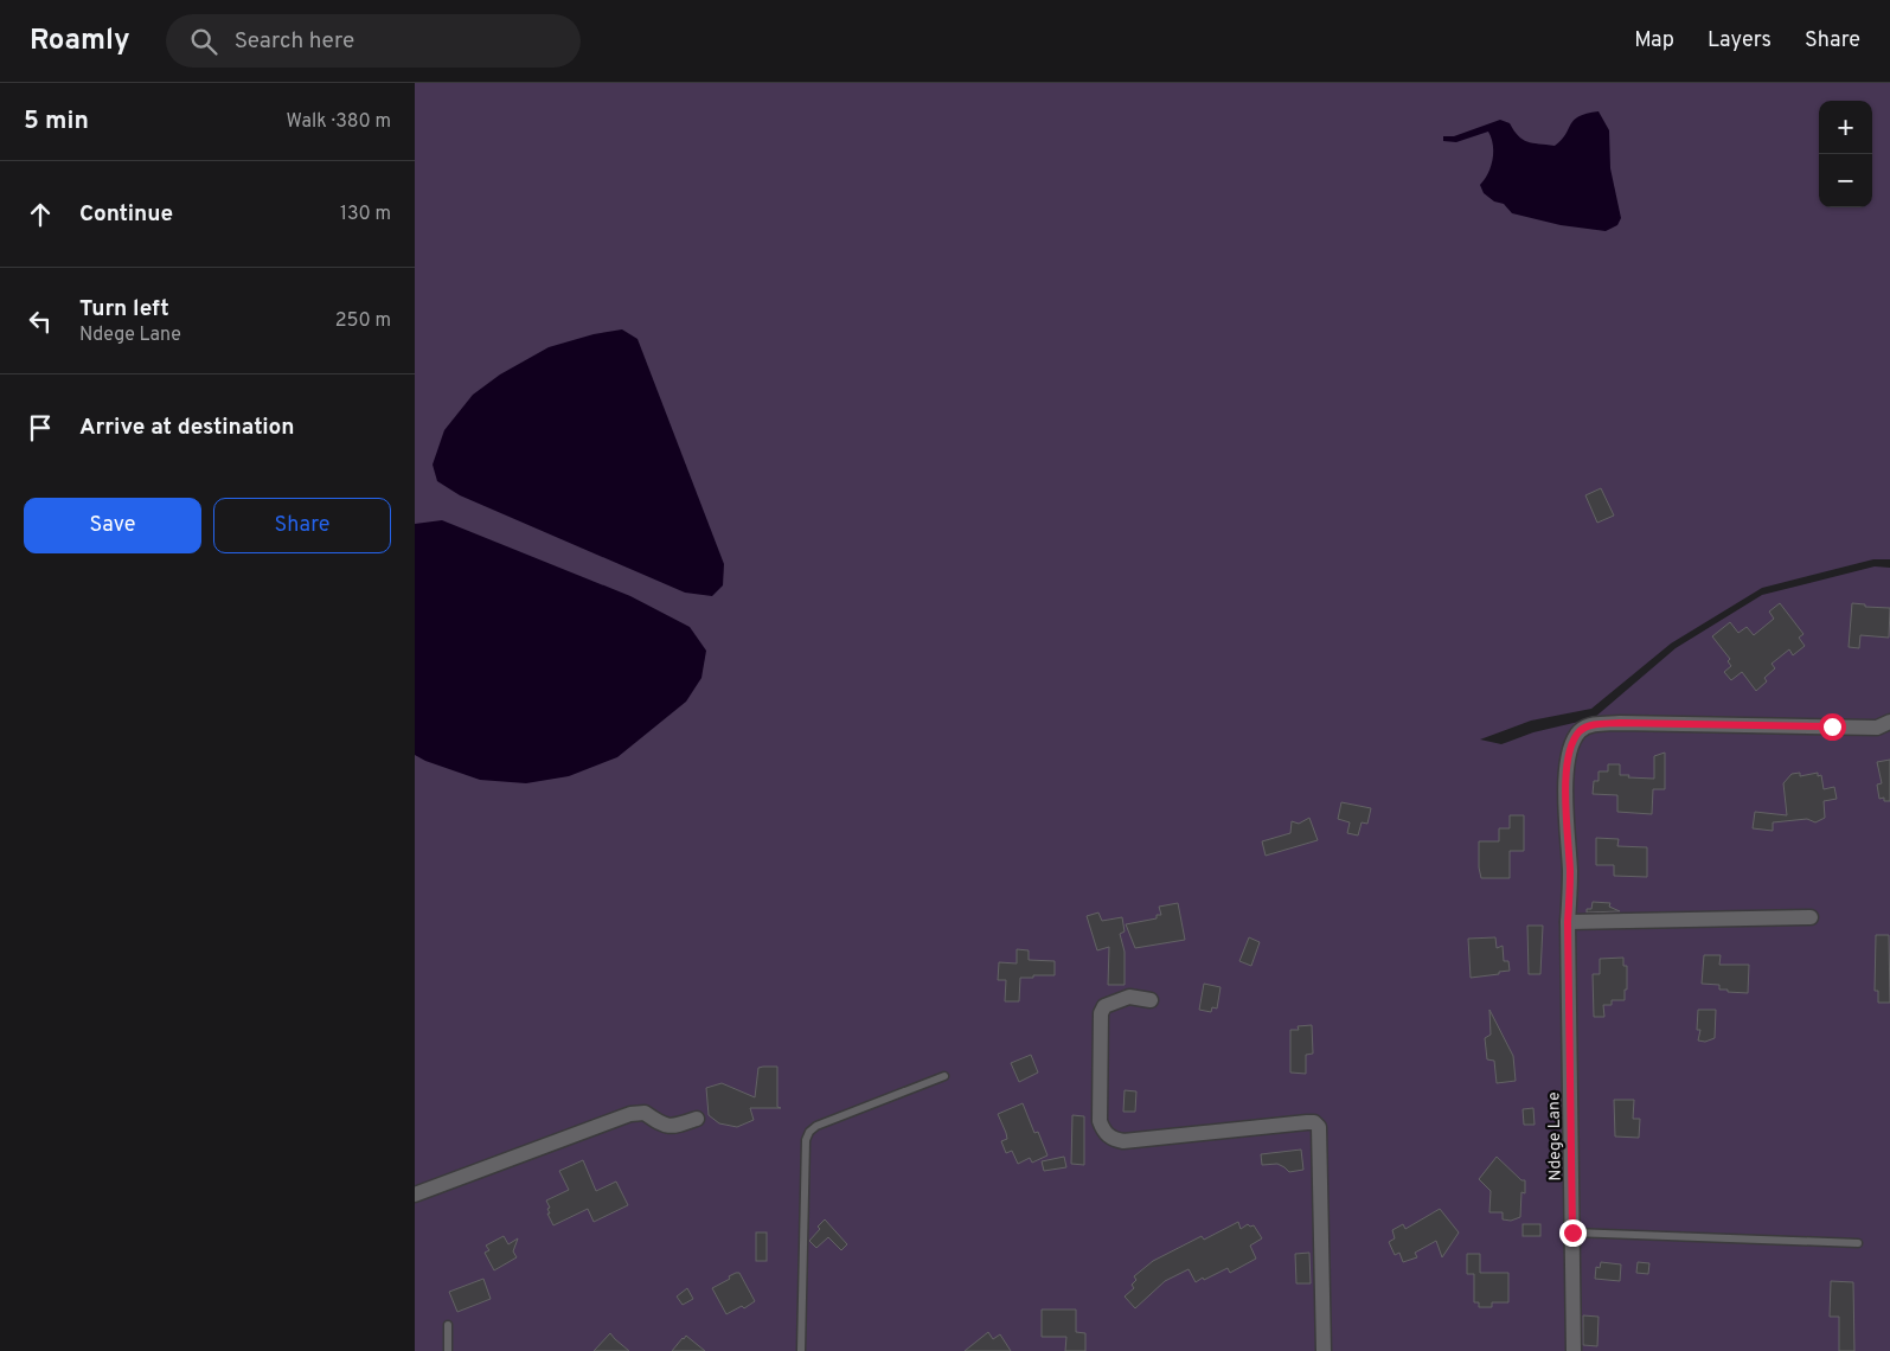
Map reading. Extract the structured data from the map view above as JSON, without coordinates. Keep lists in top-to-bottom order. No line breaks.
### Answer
{"streets":{"street":["Ndege Lane"]},"page":{"header":"Roamly","search":"Search here","nav":["Map","Layers","Share"],"heading":["5 min","Walk · 380 m"],"map_buttons":["+","−"],"list":[["Continue","130 m"],["Turn left","Ndege Lane","250 m"],"Arrive at destination"],"buttons":["Save","Share"]}}
